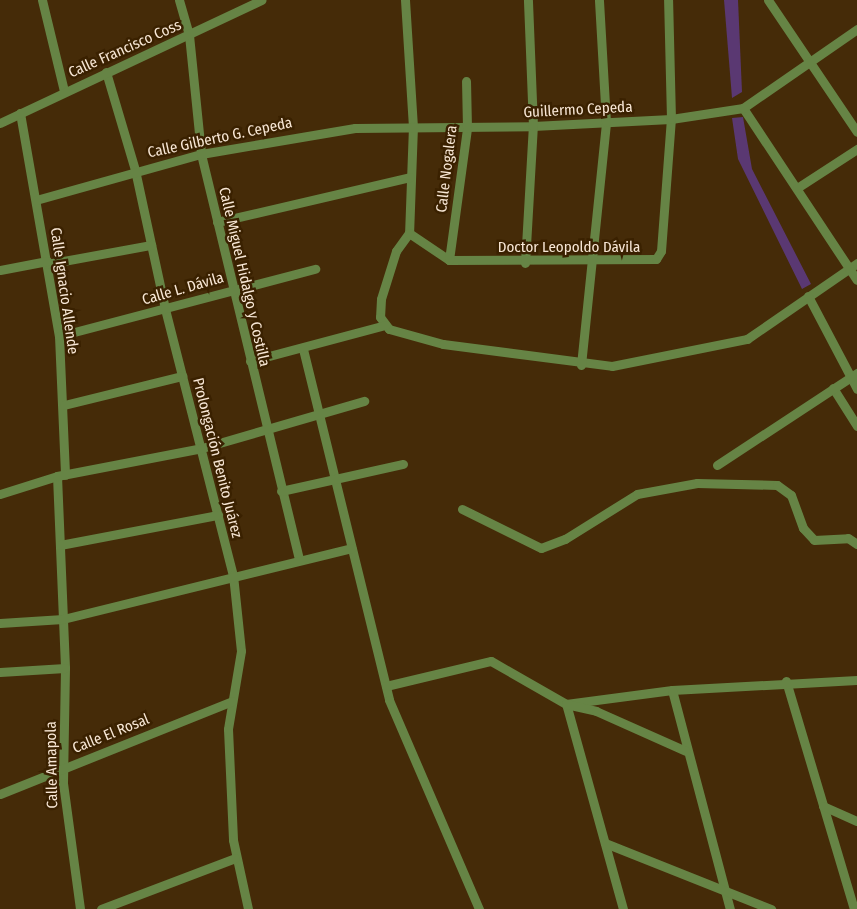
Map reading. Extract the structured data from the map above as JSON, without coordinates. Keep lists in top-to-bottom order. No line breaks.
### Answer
{"streets":{"street":["Calle Francisco Coss","Guillermo Cepeda","Calle Gilberto G. Cepeda","Calle Nogalera","Doctor Leopoldo Dávila","Calle Miguel Hidalgo y Costilla","Calle L. Dávila","Calle Ignacio Allende","Prolongación Benito Juárez","Calle El Rosal","Calle Amapola"]},"crossings":[["Calle Francisco Coss","Calle Miguel Hidalgo y Costilla"],["Calle Francisco Coss","Calle Ignacio Allende"],["Calle Francisco Coss","Prolongación Benito Juárez"],["Guillermo Cepeda","Calle Gilberto G. Cepeda"],["Guillermo Cepeda","Calle Nogalera"],["Guillermo Cepeda","Doctor Leopoldo Dávila"],["Calle Gilberto G. Cepeda","Calle Miguel Hidalgo y Costilla"],["Calle Gilberto G. Cepeda","Calle Ignacio Allende"],["Calle Gilberto G. Cepeda","Prolongación Benito Juárez"],["Calle Nogalera","Doctor Leopoldo Dávila"],["Calle Miguel Hidalgo y Costilla","Calle L. Dávila"],["Calle L. Dávila","Calle Ignacio Allende"],["Calle L. Dávila","Prolongación Benito Juárez"],["Calle Ignacio Allende","Calle Amapola"],["Prolongación Benito Juárez","Calle El Rosal"],["Calle El Rosal","Calle Amapola"]]}
